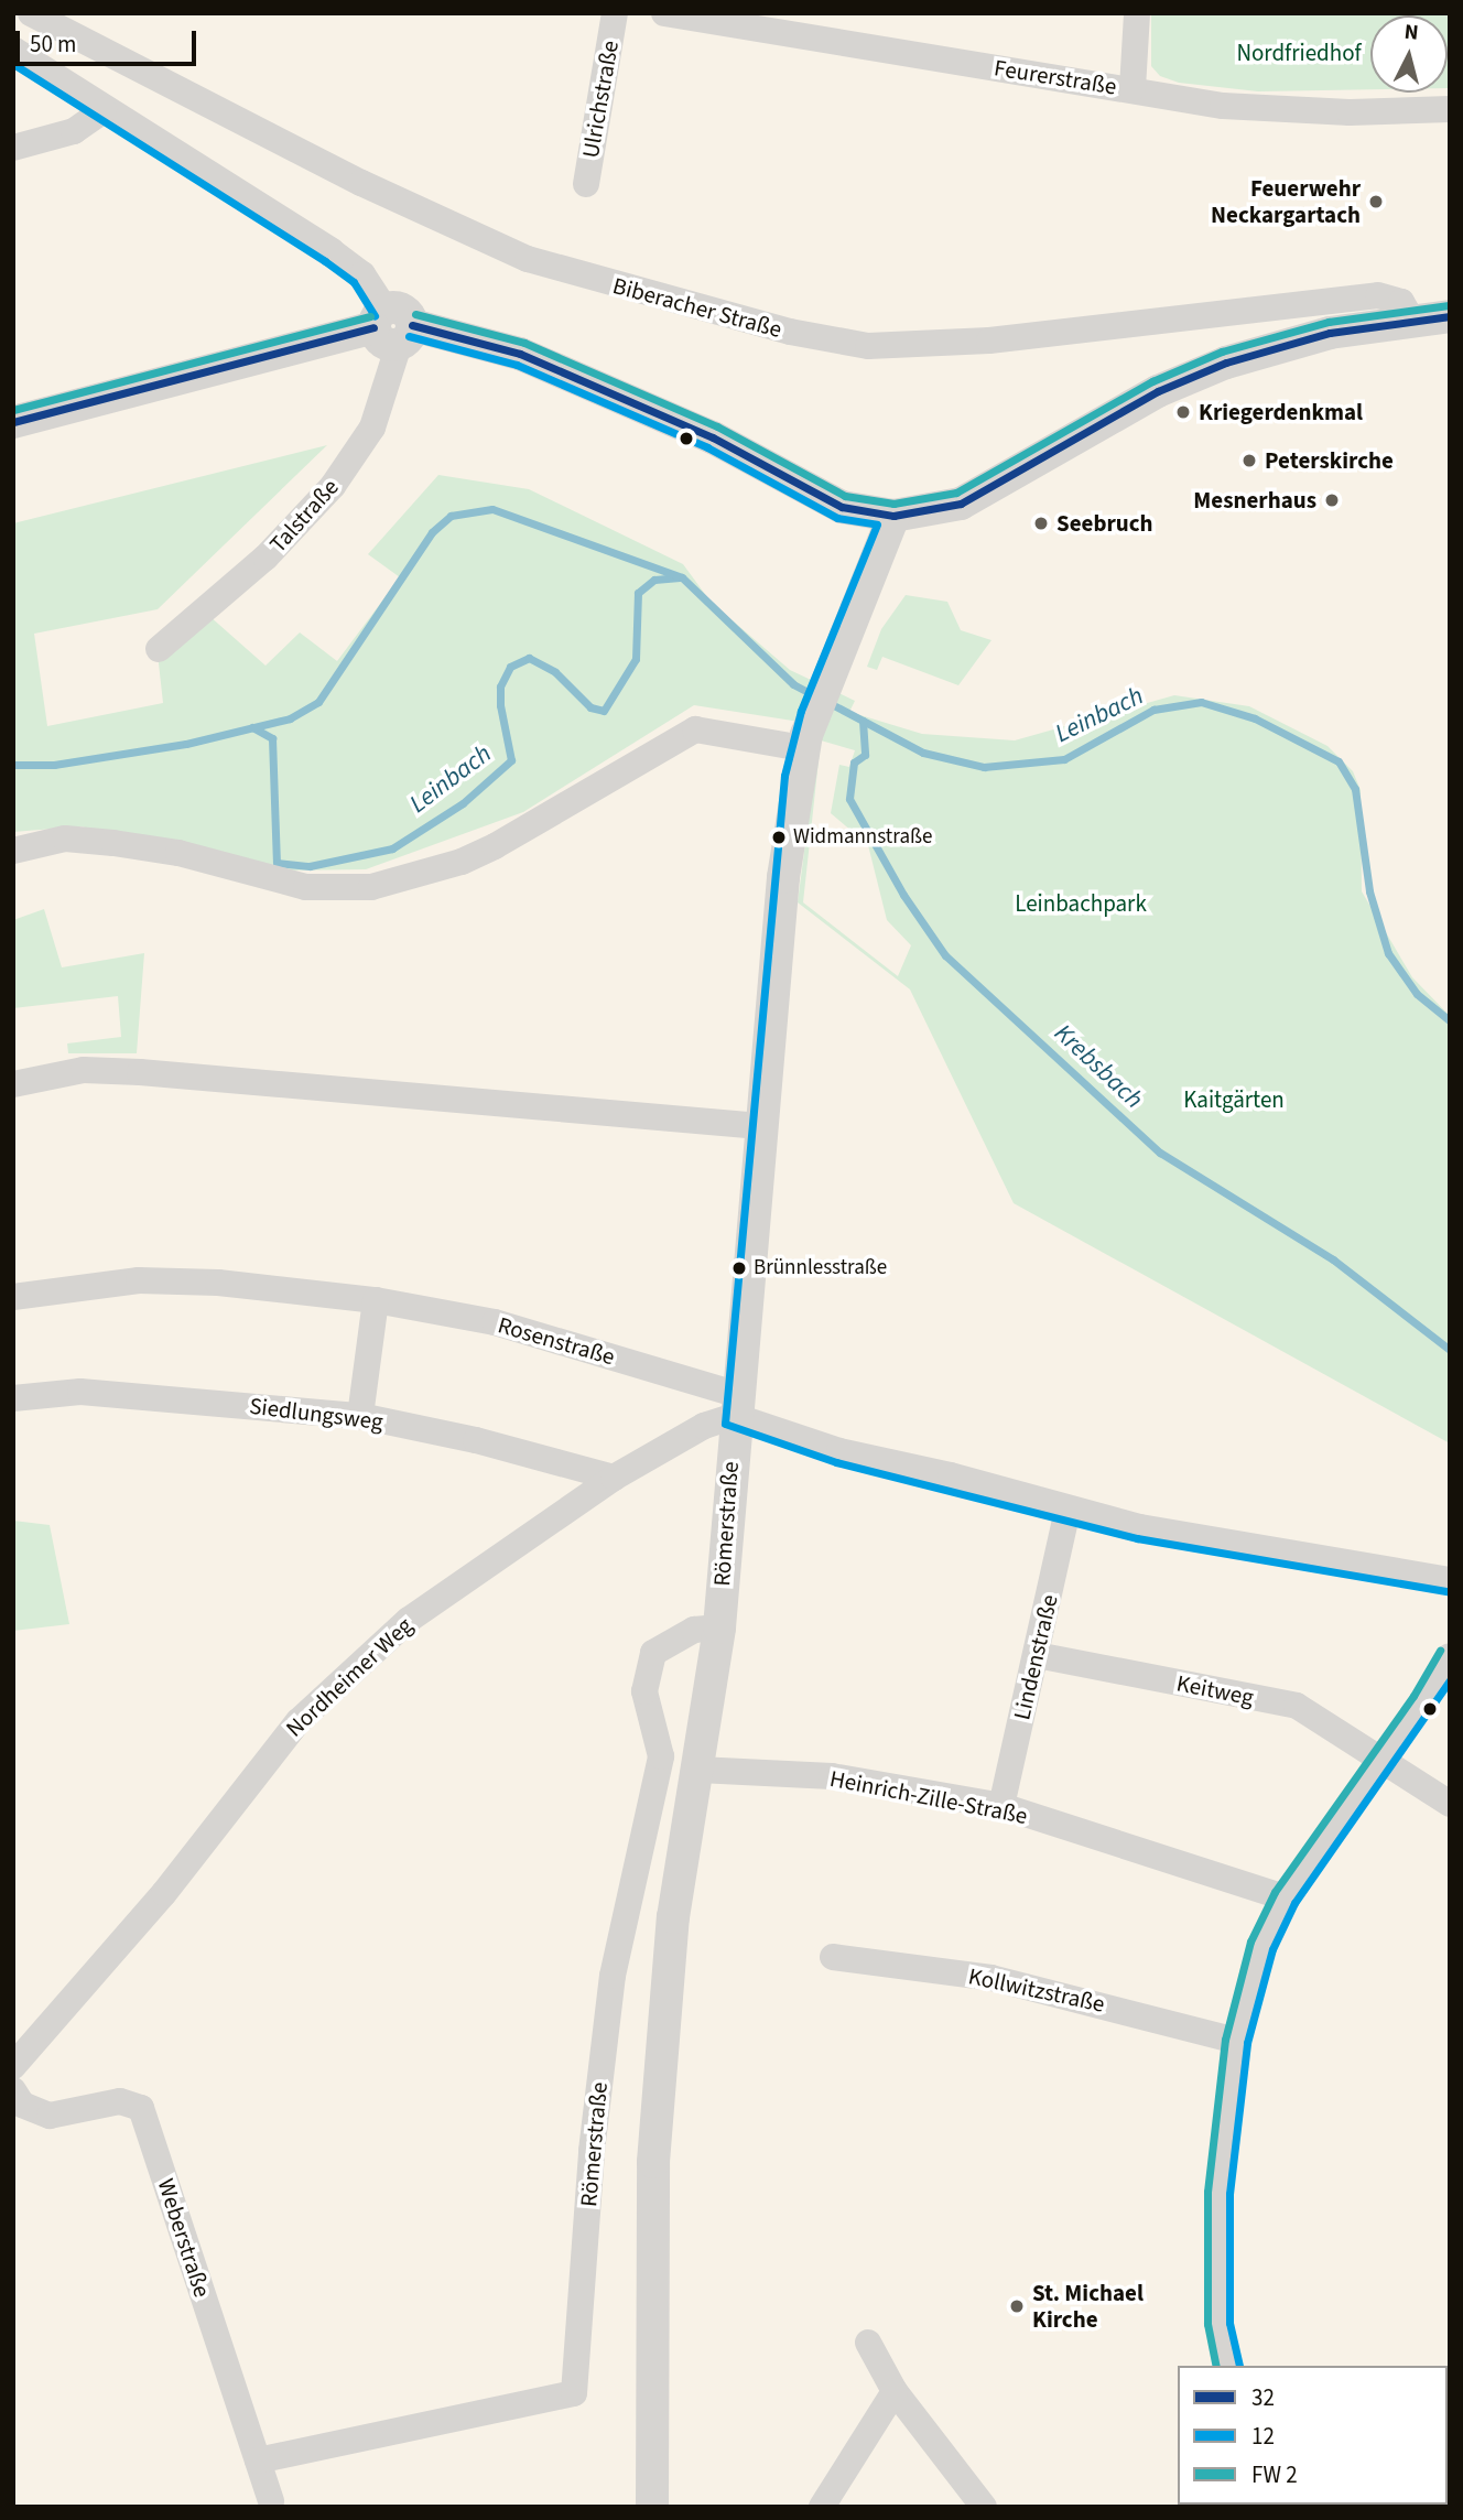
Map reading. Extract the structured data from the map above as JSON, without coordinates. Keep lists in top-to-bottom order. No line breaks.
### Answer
{"streets":{"main road":["Römerstraße"],"street":["Feurerstraße","Ulrichstraße","Biberacher Straße","Talstraße","Rosenstraße","Siedlungsweg","Lindenstraße","Nordheimer Weg","Keitweg","Heinrich-Zille-Straße","Kollwitzstraße","Weberstraße"]},"crossings":[["Rosenstraße","Römerstraße"],["Rosenstraße","Lindenstraße"],["Rosenstraße","Nordheimer Weg"],["Siedlungsweg","Nordheimer Weg"],["Römerstraße","Nordheimer Weg"],["Römerstraße","Heinrich-Zille-Straße"],["Römerstraße","Weberstraße"],["Lindenstraße","Keitweg"],["Lindenstraße","Heinrich-Zille-Straße"]],"water":["Leinbach","Krebsbach"],"parks":["Nordfriedhof","Leinbachpark","Kaitgärten"],"places":["Feuerwehr Neckargartach","Kriegerdenkmal","Peterskirche","Mesnerhaus","Seebruch","Widmannstraße","Brünnlesstraße","St. Michael Kirche"],"lines":["transit line 12","transit line 32"],"legend":["32","12","FW 2"],"scale_bar":"50 m","north":"top"}
